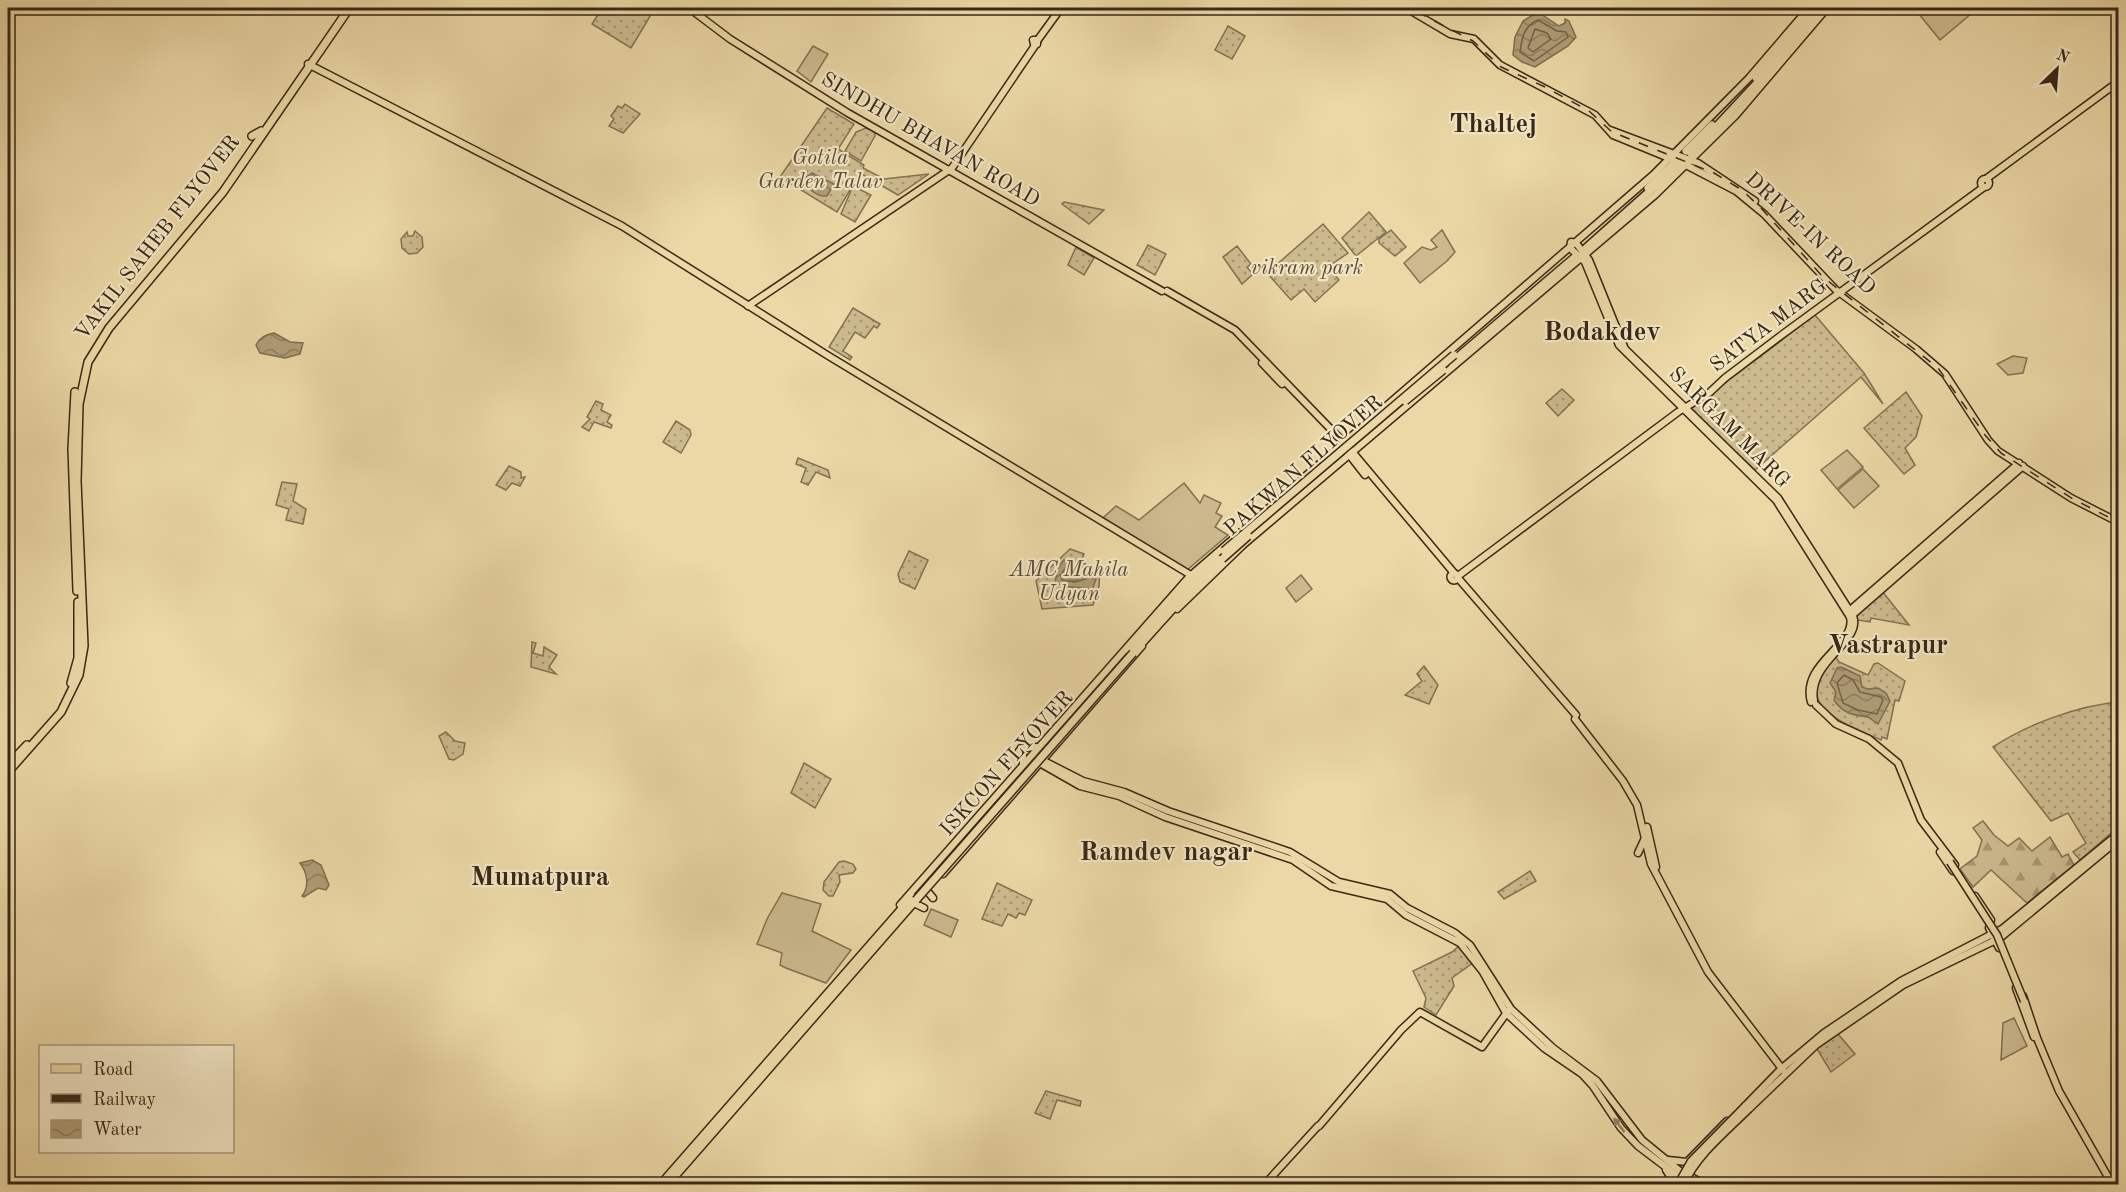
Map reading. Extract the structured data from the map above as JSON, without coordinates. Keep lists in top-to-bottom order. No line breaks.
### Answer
{"streets":{"highway":["VAKIL SAHEB FLYOVER","PAKWAN FLYOVER","ISKCON FLYOVER"],"main road":["SINDHU BHAVAN ROAD","DRIVE-IN ROAD","SATYA MARG","SARGAM MARG"]},"crossings":[["SINDHU BHAVAN ROAD","SATYA MARG"],["DRIVE-IN ROAD","SATYA MARG"],["SATYA MARG","SARGAM MARG"],["PAKWAN FLYOVER","ISKCON FLYOVER"]],"districts":["Thaltej","Bodakdev","Vastrapur","Ramdev nagar","Mumatpura"],"parks":["Gotila Garden Talav","vikram park","AMC Mahila Udyan"],"legend":["Road","Railway","Water"],"north":"top right"}
